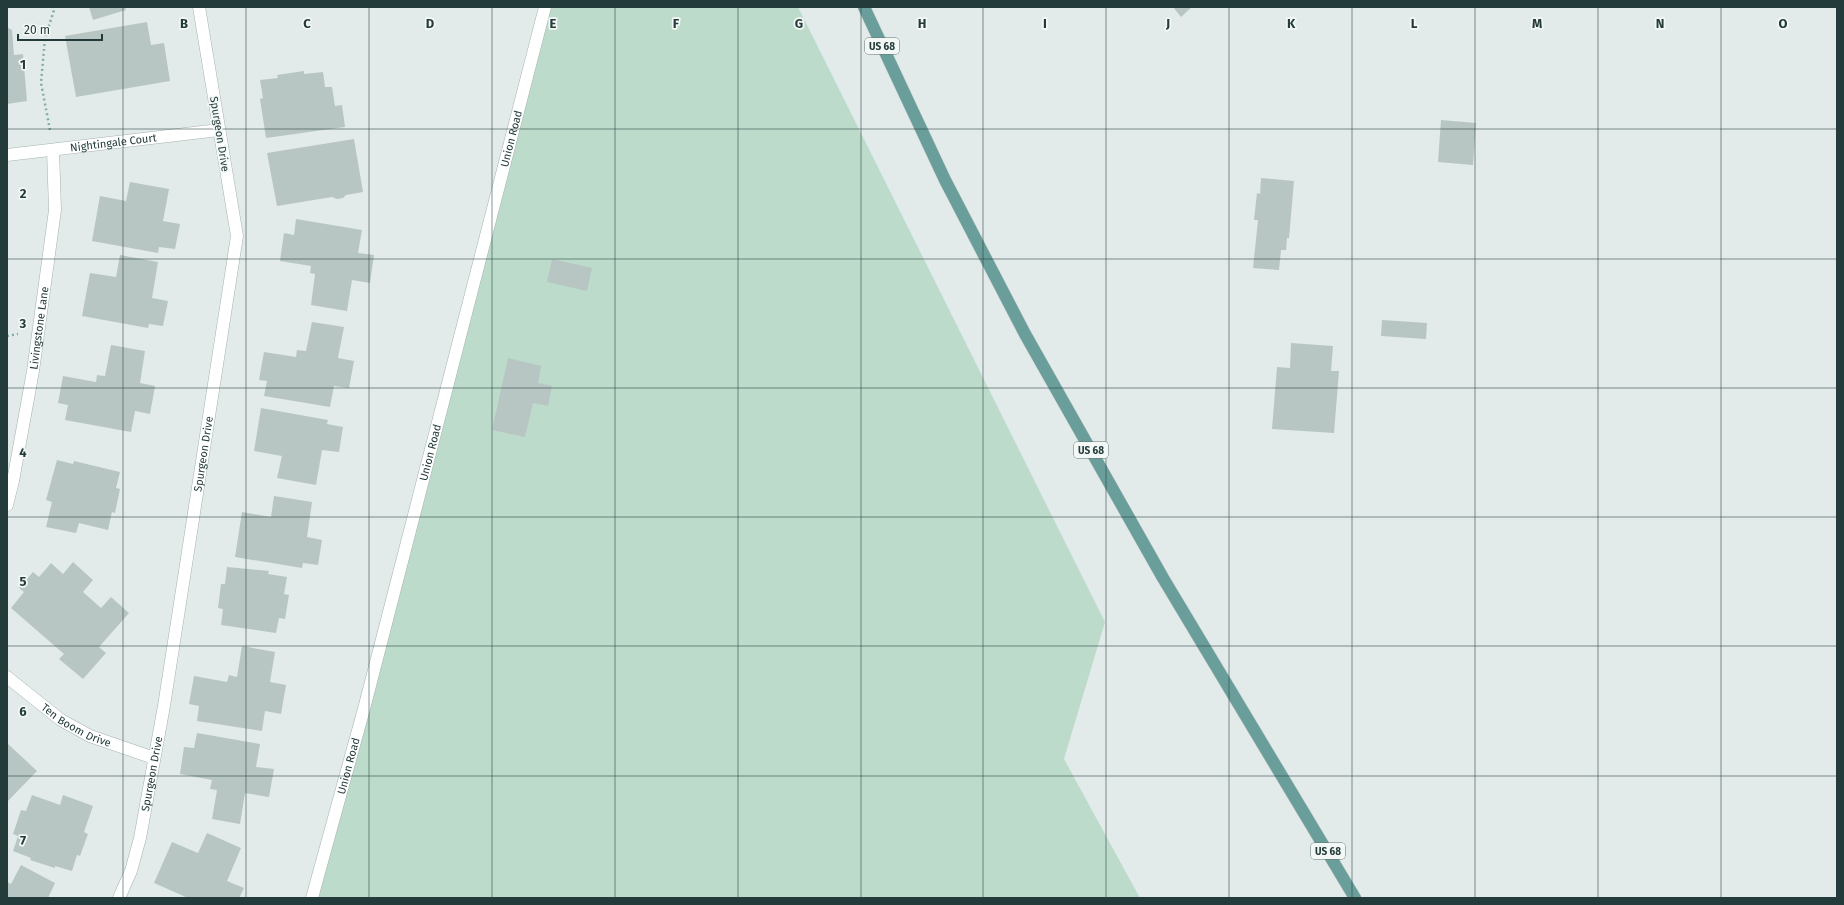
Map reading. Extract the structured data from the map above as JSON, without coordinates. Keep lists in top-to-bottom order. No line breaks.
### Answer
{"streets":{"main road":["US 68"],"street":["Spurgeon Drive","Union Road","Nightingale Court","Livingstone Lane","Ten Boom Drive"]},"crossings":[["Spurgeon Drive","Nightingale Court"],["Spurgeon Drive","Ten Boom Drive"],["Nightingale Court","Livingstone Lane"]],"scale_bar":"20 m","grid":{"columns":["B","C","D","E","F","G","H","I","J","K","L","M","N","O"],"rows":["1","2","3","4","5","6","7"]}}
